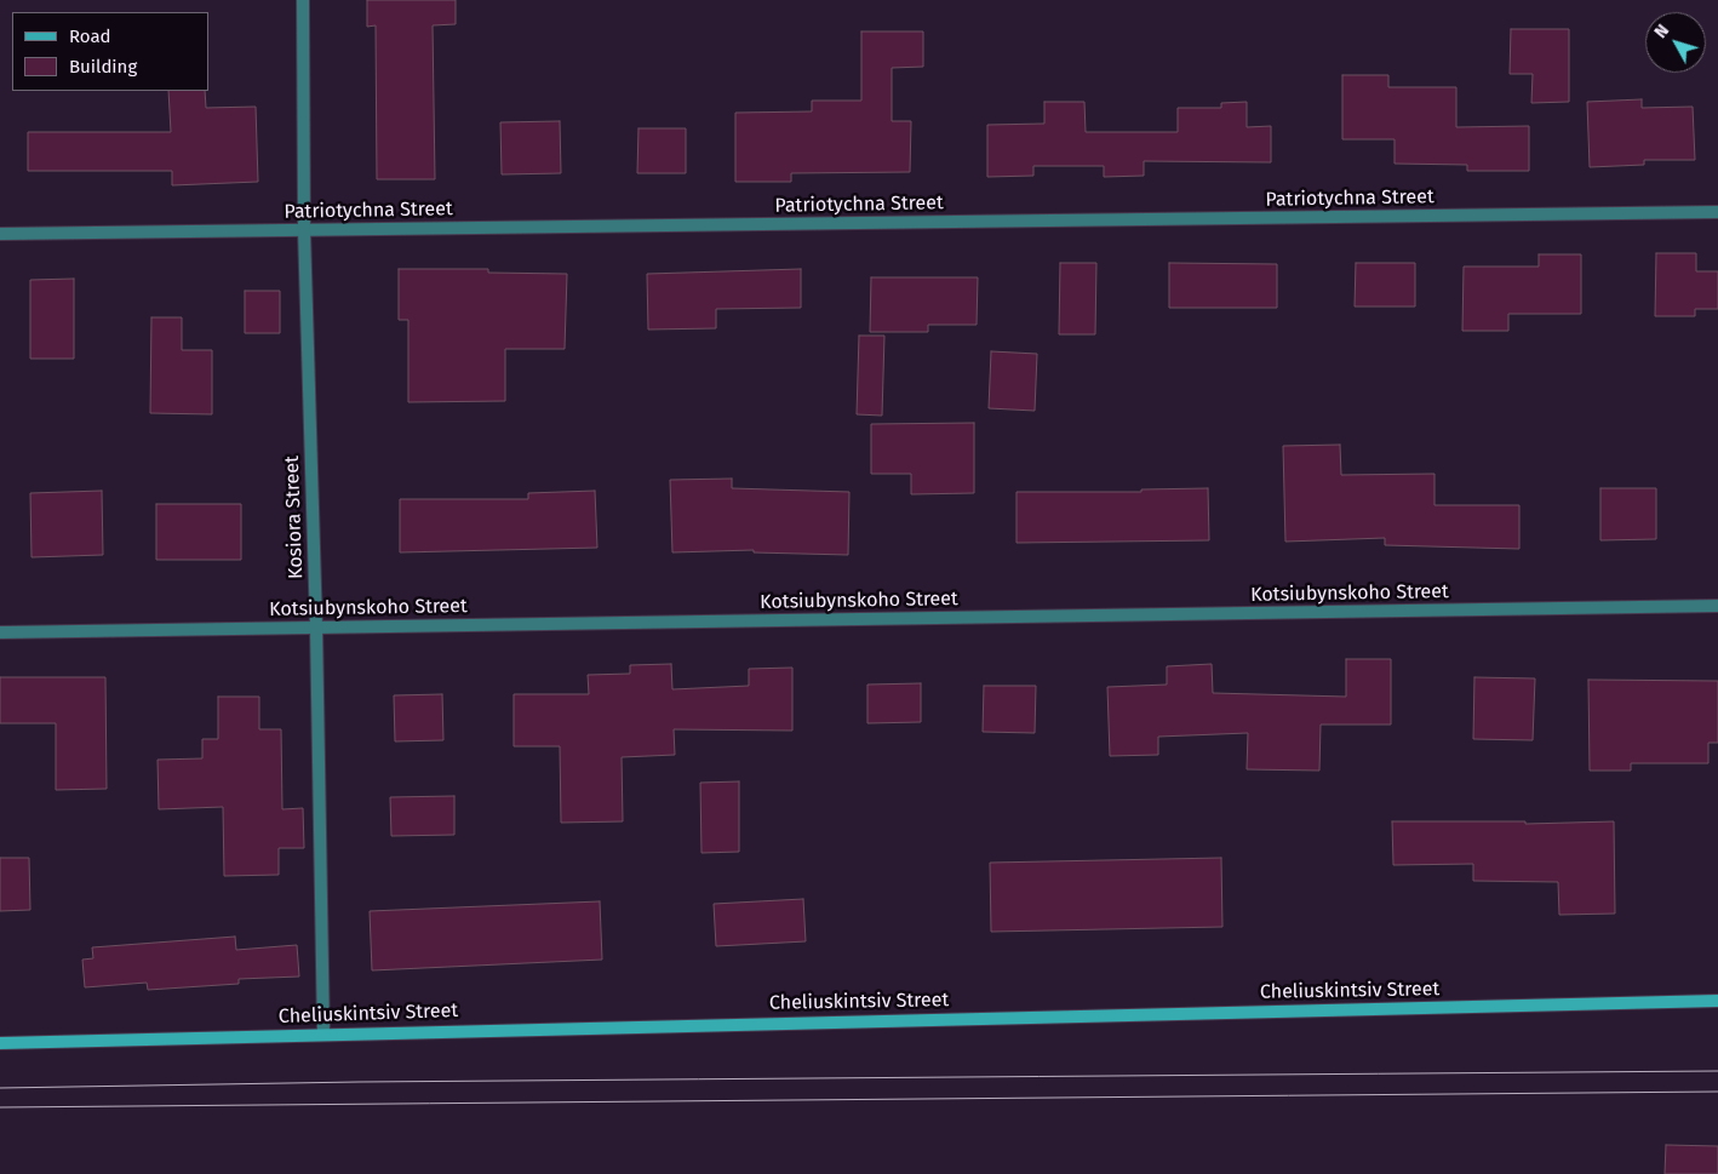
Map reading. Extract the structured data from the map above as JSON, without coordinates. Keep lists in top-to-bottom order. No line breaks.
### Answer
{"streets":{"main road":["Cheliuskintsiv Street"],"street":["Patriotychna Street","Kosiora Street","Kotsiubynskoho Street"]},"crossings":[["Patriotychna Street","Kosiora Street"],["Kosiora Street","Kotsiubynskoho Street"],["Kosiora Street","Cheliuskintsiv Street"]],"legend":["Road","Building"],"north":"top left"}
